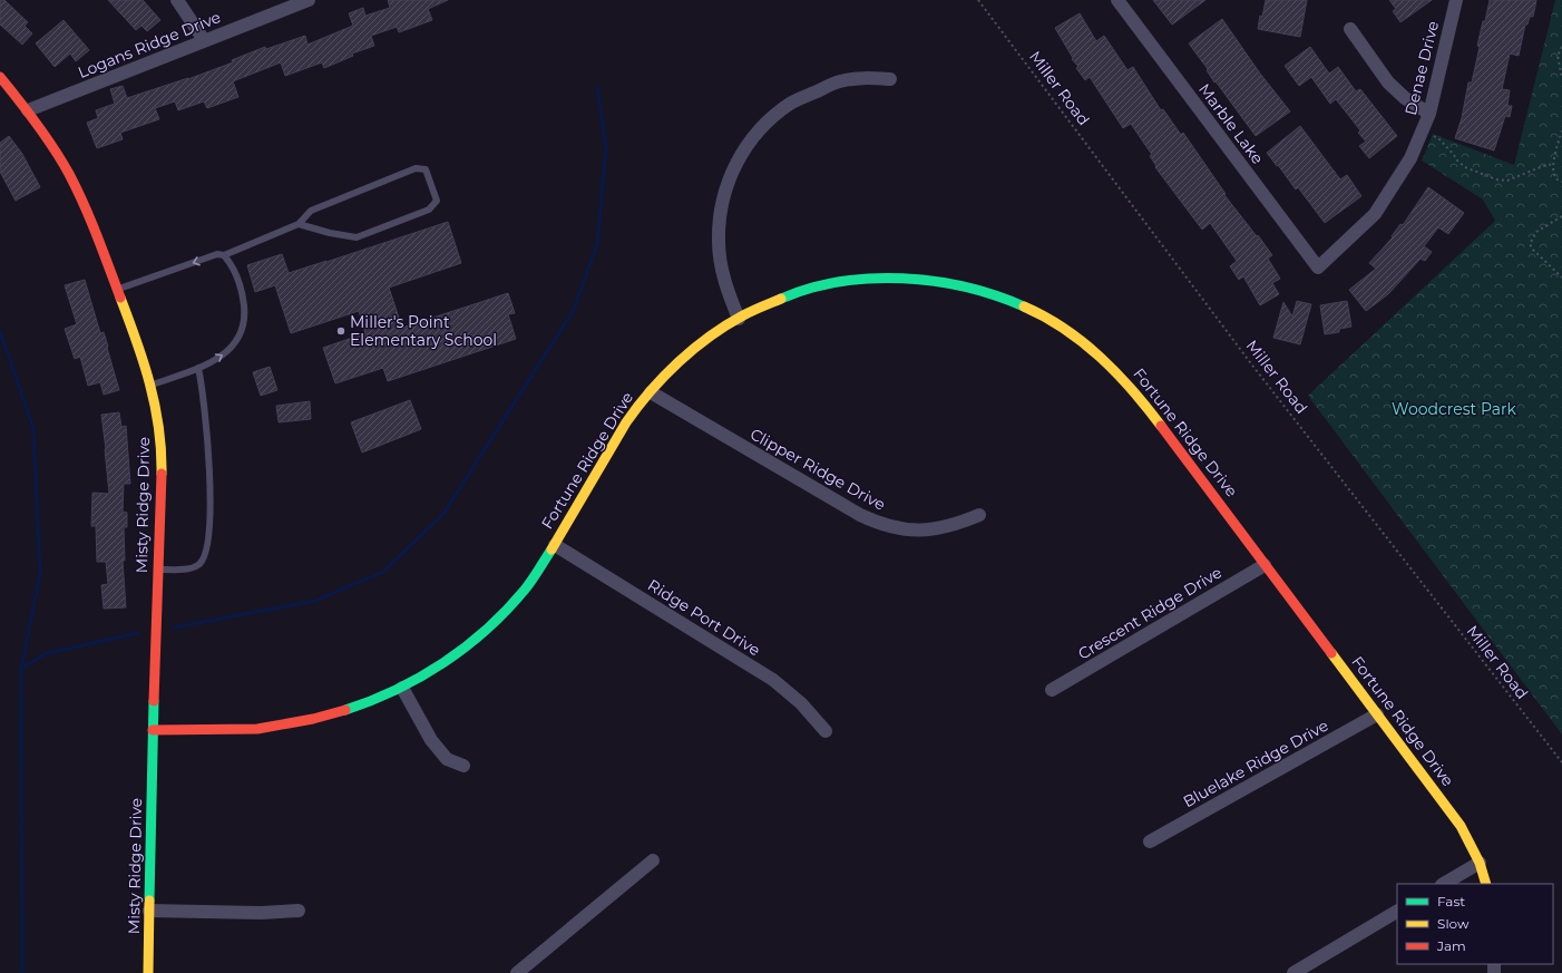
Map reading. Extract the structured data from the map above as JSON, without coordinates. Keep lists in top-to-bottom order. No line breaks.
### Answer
{"streets":{"street":["Logans Ridge Drive","Denae Drive","Marble Lake","Fortune Ridge Drive","Clipper Ridge Drive","Misty Ridge Drive","Crescent Ridge Drive","Ridge Port Drive","Bluelake Ridge Drive"],"path":["Miller Road"]},"crossings":[["Logans Ridge Drive","Misty Ridge Drive"],["Denae Drive","Marble Lake"],["Fortune Ridge Drive","Clipper Ridge Drive"],["Fortune Ridge Drive","Misty Ridge Drive"],["Fortune Ridge Drive","Crescent Ridge Drive"],["Fortune Ridge Drive","Ridge Port Drive"],["Fortune Ridge Drive","Bluelake Ridge Drive"]],"parks":["Woodcrest Park"],"places":["Miller's Point Elementary School"],"legend":["Fast","Slow","Jam"]}
